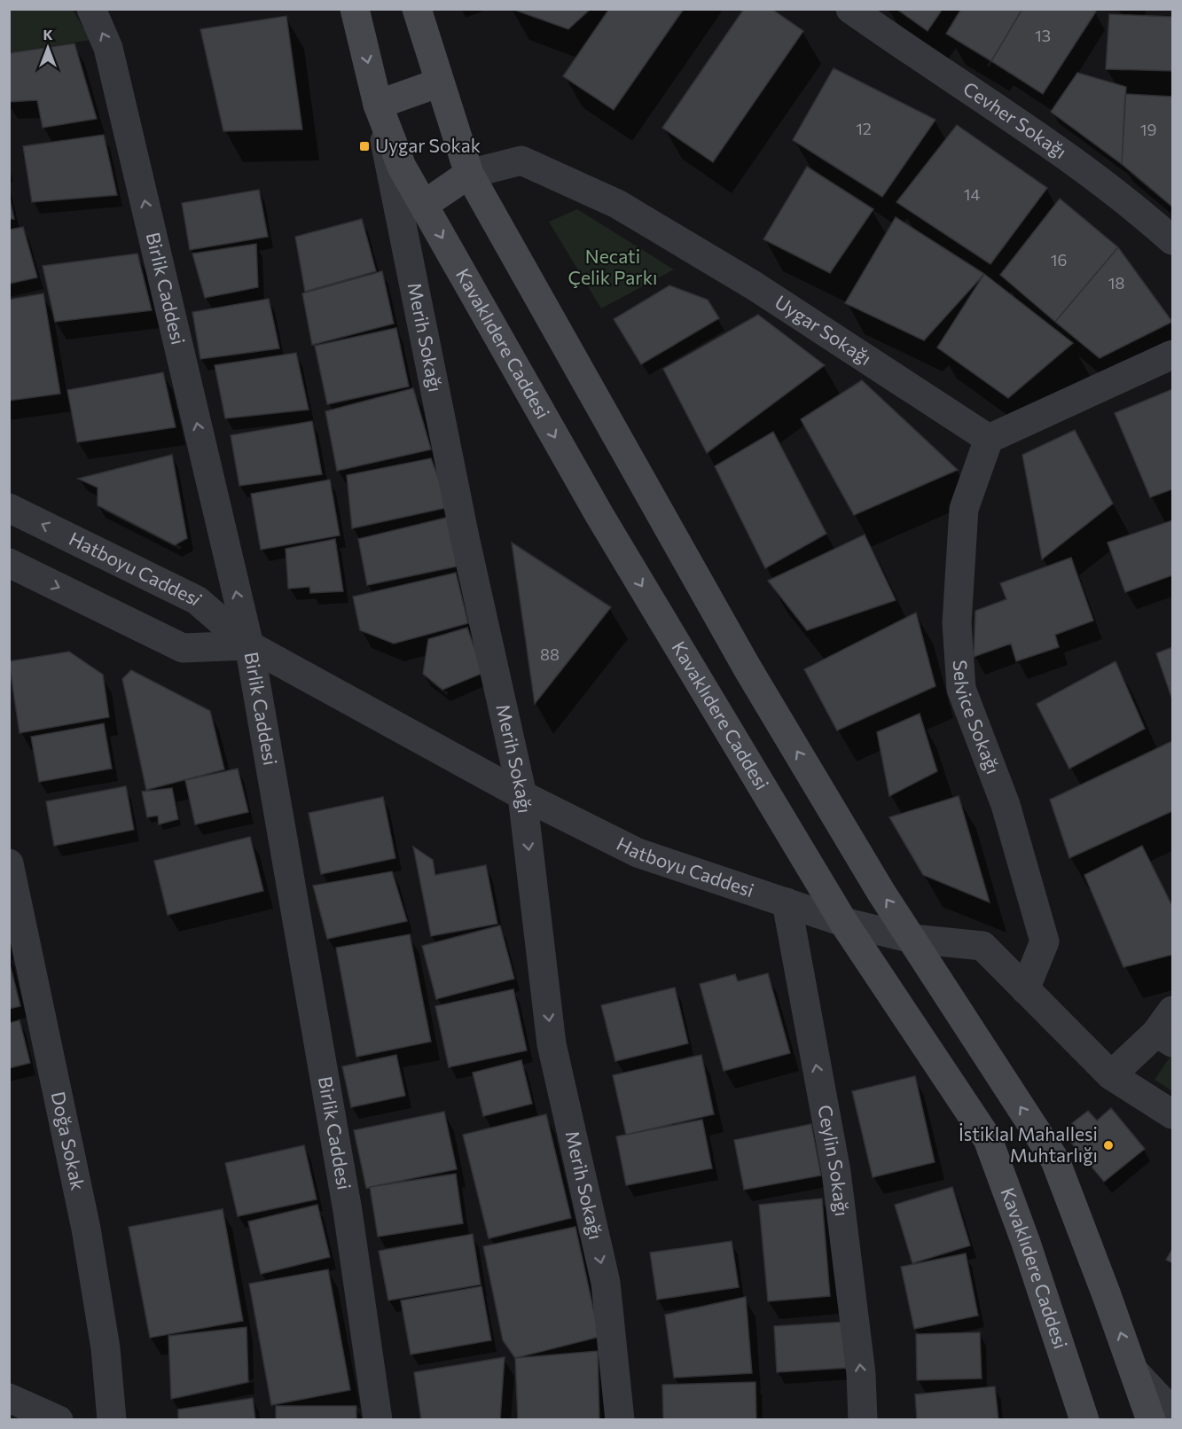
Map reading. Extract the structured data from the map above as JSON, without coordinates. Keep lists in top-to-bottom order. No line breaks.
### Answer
{"streets":{"main road":["Kavaklıdere Caddesi"],"street":["Cevher Sokağı","Birlik Caddesi","Uygar Sokağı","Merih Sokağı","Hatboyu Caddesi","Selvice Sokağı","Doğa Sokak","Ceylin Sokağı"]},"crossings":[["Birlik Caddesi","Hatboyu Caddesi"],["Uygar Sokağı","Selvice Sokağı"],["Merih Sokağı","Kavaklıdere Caddesi"],["Merih Sokağı","Hatboyu Caddesi"],["Kavaklıdere Caddesi","Hatboyu Caddesi"],["Hatboyu Caddesi","Selvice Sokağı"],["Hatboyu Caddesi","Ceylin Sokağı"]],"one_way":["Birlik Caddesi","Merih Sokağı","Ceylin Sokağı"],"parks":["Necati Çelik Parkı"],"places":{"transit":["Uygar Sokak"],"other":["İstiklal Mahallesi Muhtarlığı"]},"house_numbers":["13","12","19","14","16","18","88"],"north":"top"}
